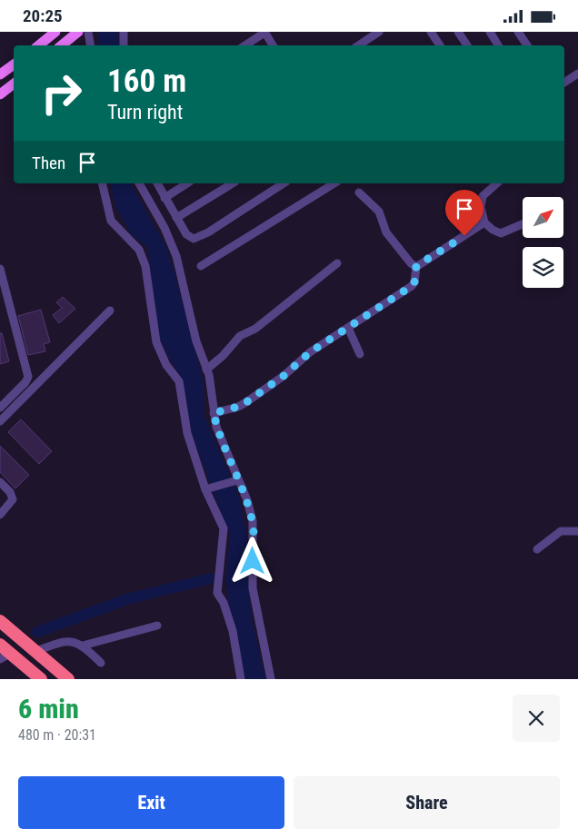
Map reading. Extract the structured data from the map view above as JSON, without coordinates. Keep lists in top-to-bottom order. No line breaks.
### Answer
{"north":"top right","page":{"status":"20:25","turn":["160 m","Turn right"],"then":"Then","heading":["6 min","480 m · 20:31"],"buttons":["Exit","Share"]}}
